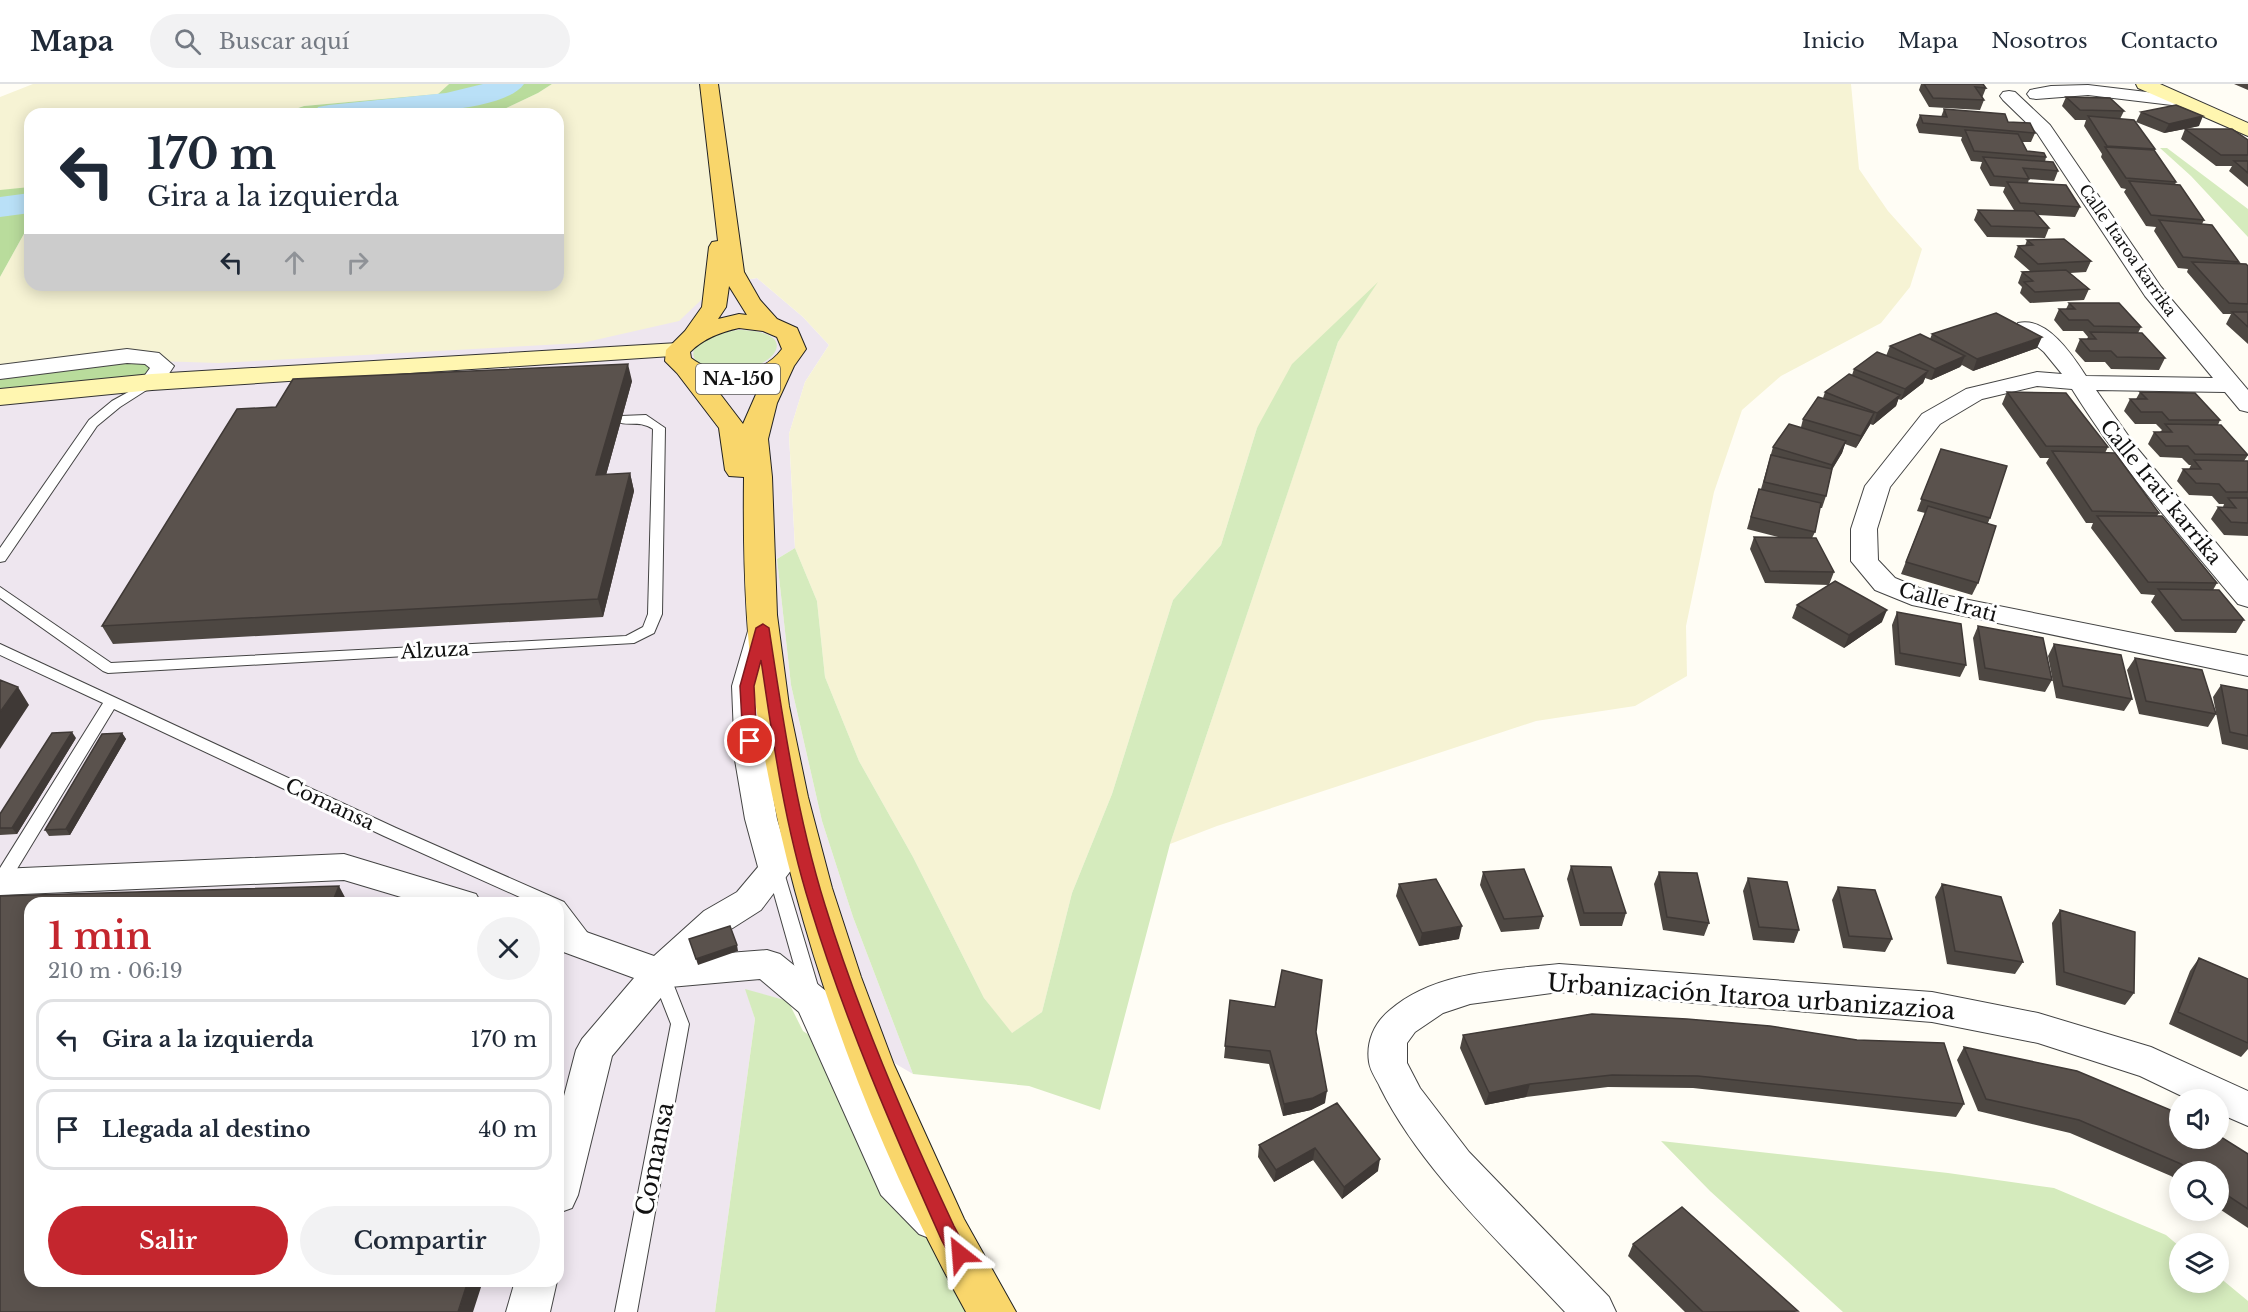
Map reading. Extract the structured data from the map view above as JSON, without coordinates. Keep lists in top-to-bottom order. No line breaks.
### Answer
{"streets":{"main road":["NA-150"],"street":["Calle Itaroa karrika","Calle Irati karrika","Calle Irati","Urbanización Itaroa urbanizazioa"],"lane":["Alzuza","Comansa"]},"crossings":[["Calle Itaroa karrika","Calle Irati"],["Calle Irati karrika","Calle Irati"]],"page":{"header":"Mapa","search":"Buscar aquí","nav":["Inicio","Mapa","Nosotros","Contacto"],"turn":["170 m","Gira a la izquierda"],"heading":["1 min","210 m · 06:19"],"list":[{"name":"Gira a la izquierda","value":"170 m"},{"name":"Llegada al destino","value":"40 m"}],"buttons":["Salir","Compartir"]}}
